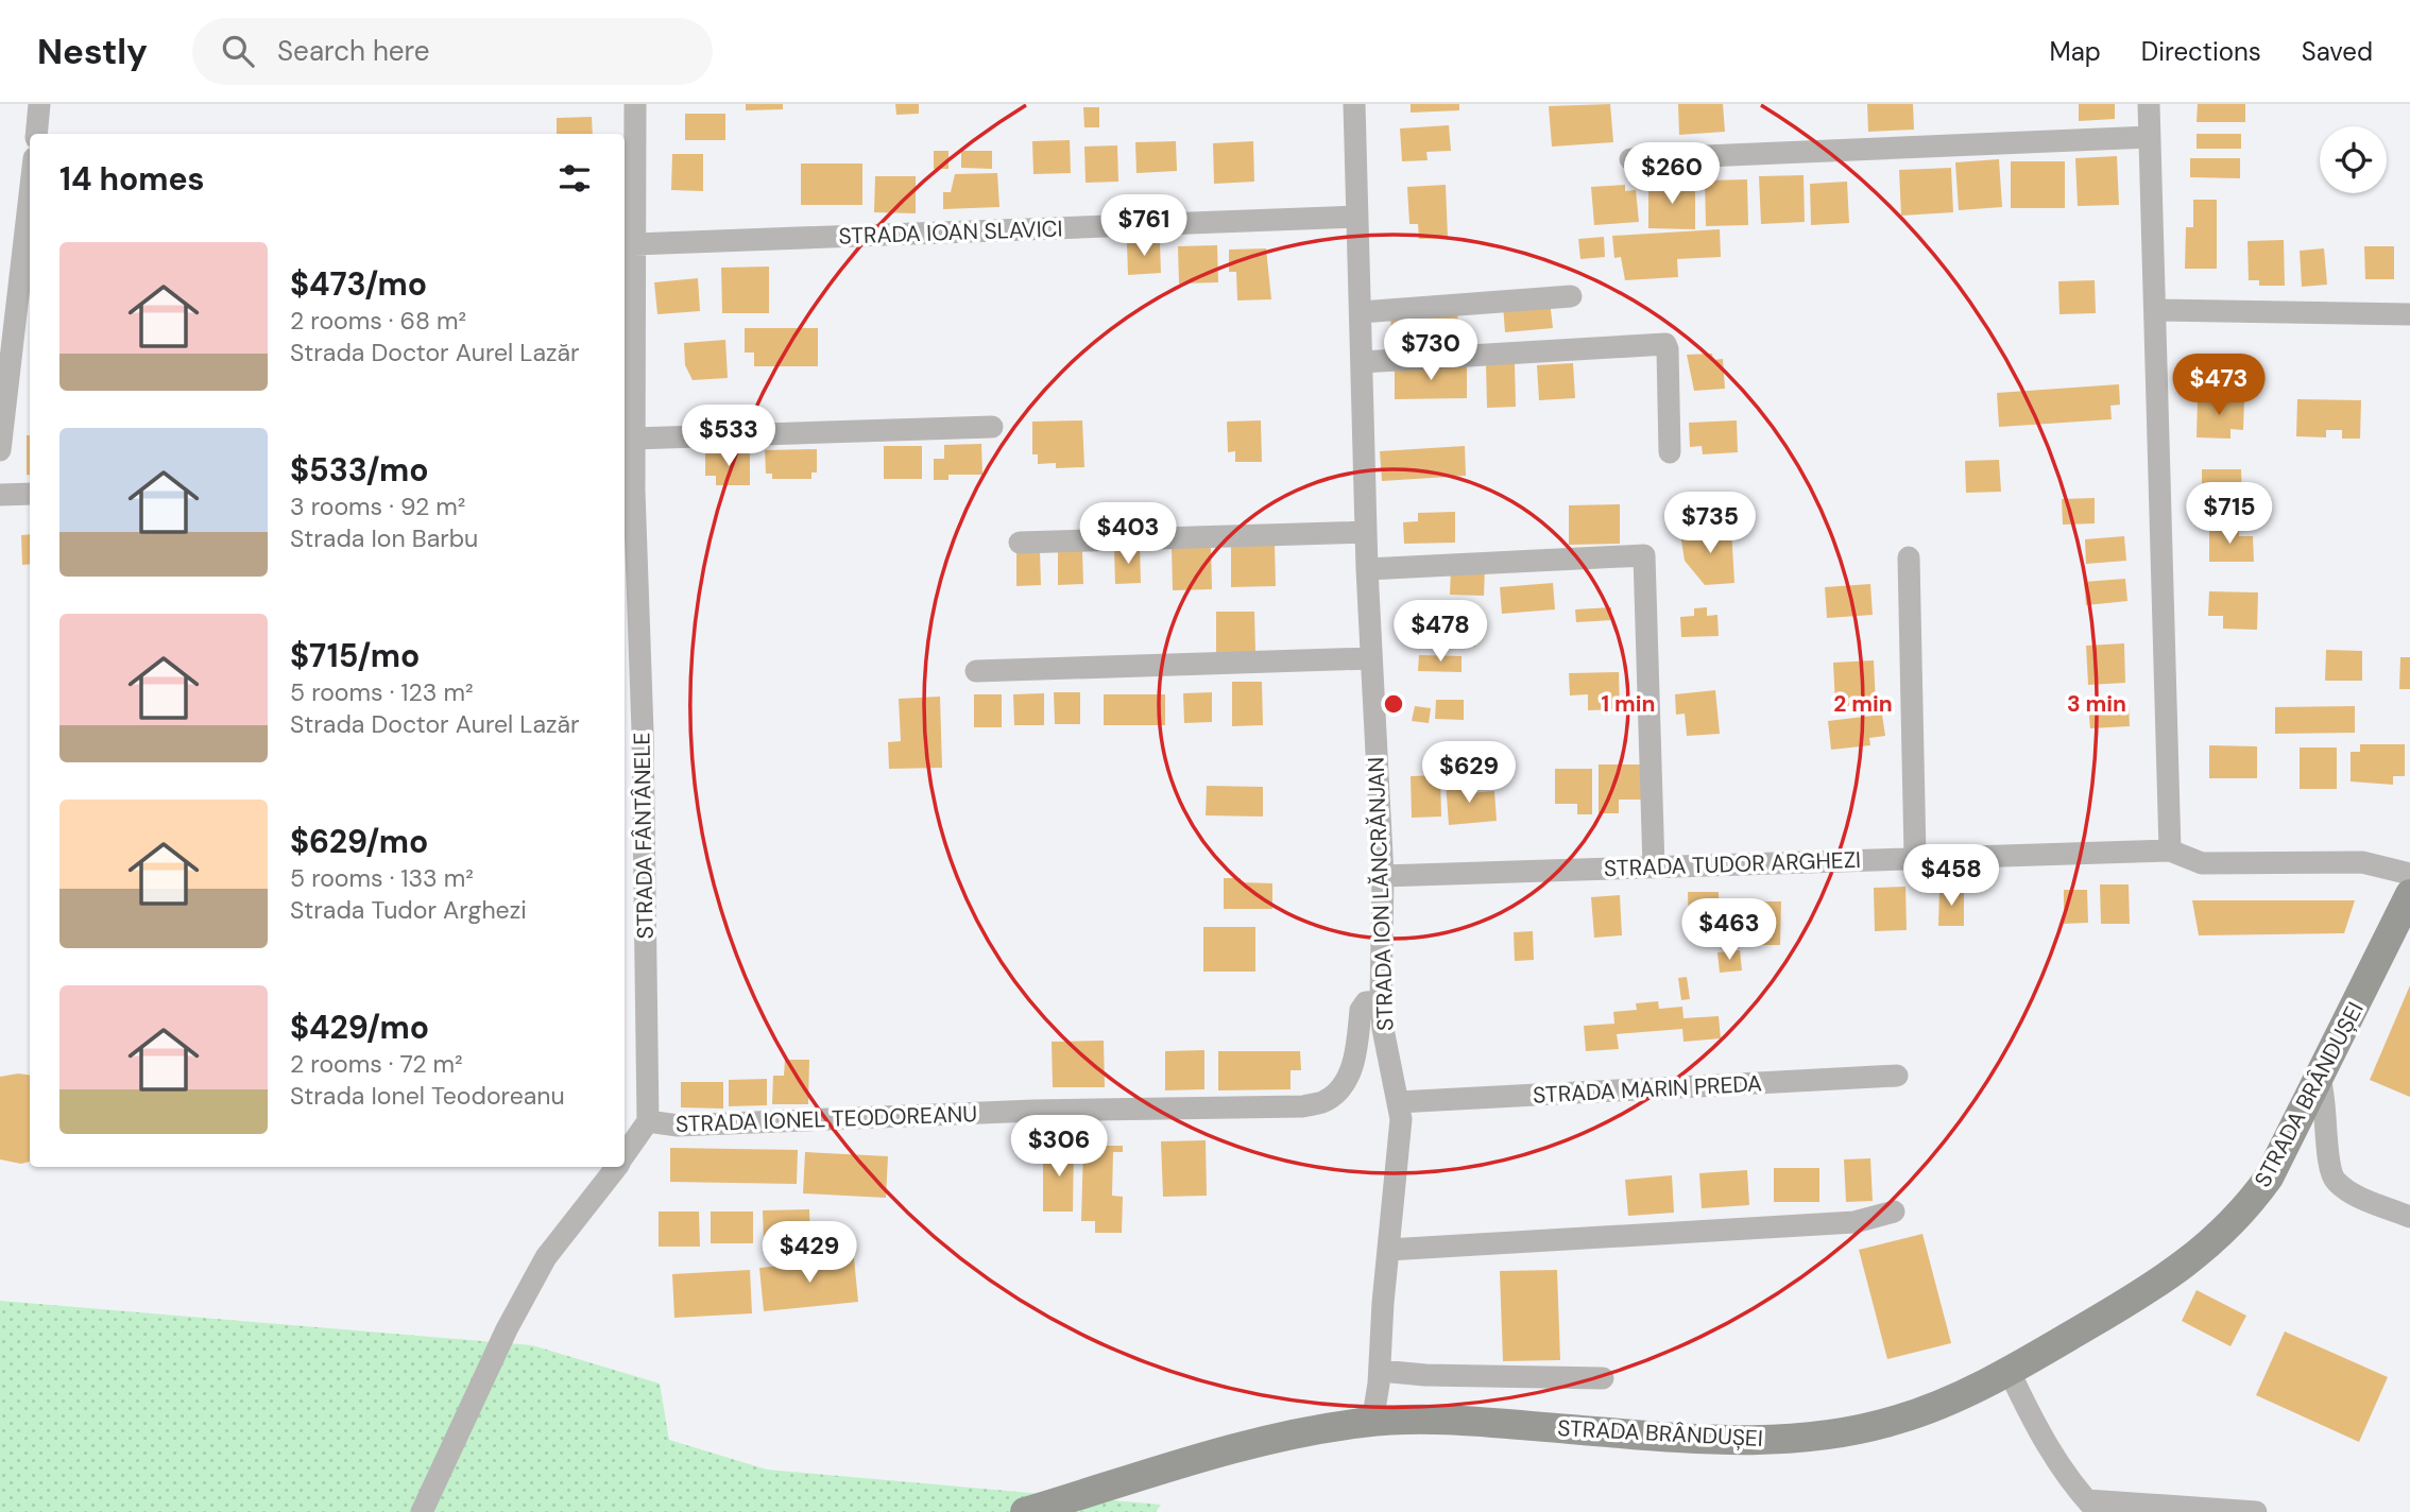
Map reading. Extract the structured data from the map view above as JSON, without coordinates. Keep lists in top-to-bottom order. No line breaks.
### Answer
{"streets":{"main road":["STRADA BRÂNDUȘEI"],"street":["STRADA IOAN SLAVICI","STRADA FÂNTÂNELE","STRADA TUDOR ARGHEZI","STRADA ION LĂNCRĂNJAN","STRADA MARIN PREDA","STRADA IONEL TEODOREANU"]},"crossings":[["STRADA IOAN SLAVICI","STRADA FÂNTÂNELE"],["STRADA IOAN SLAVICI","STRADA ION LĂNCRĂNJAN"],["STRADA FÂNTÂNELE","STRADA IONEL TEODOREANU"],["STRADA TUDOR ARGHEZI","STRADA ION LĂNCRĂNJAN"],["STRADA ION LĂNCRĂNJAN","STRADA MARIN PREDA"],["STRADA ION LĂNCRĂNJAN","STRADA BRÂNDUȘEI"],["STRADA ION LĂNCRĂNJAN","STRADA IONEL TEODOREANU"]],"page":{"header":"Nestly","search":"Search here","nav":["Map","Directions","Saved"],"heading":"14 homes","price":["$260","$761","$730","$473","$533","$715","$735","$403","$478","$629","$458","$463","$306","$429"],"list":[{"name":"$473/mo","note":"2 rooms · 68 m² · Strada Doctor Aurel Lazăr"},{"name":"$533/mo","note":"3 rooms · 92 m² · Strada Ion Barbu"},{"name":"$715/mo","note":"5 rooms · 123 m² · Strada Doctor Aurel Lazăr"},{"name":"$629/mo","note":"5 rooms · 133 m² · Strada Tudor Arghezi"},{"name":"$429/mo","note":"2 rooms · 72 m² · Strada Ionel Teodoreanu"}]},"rings":["1 min","2 min","3 min"]}
